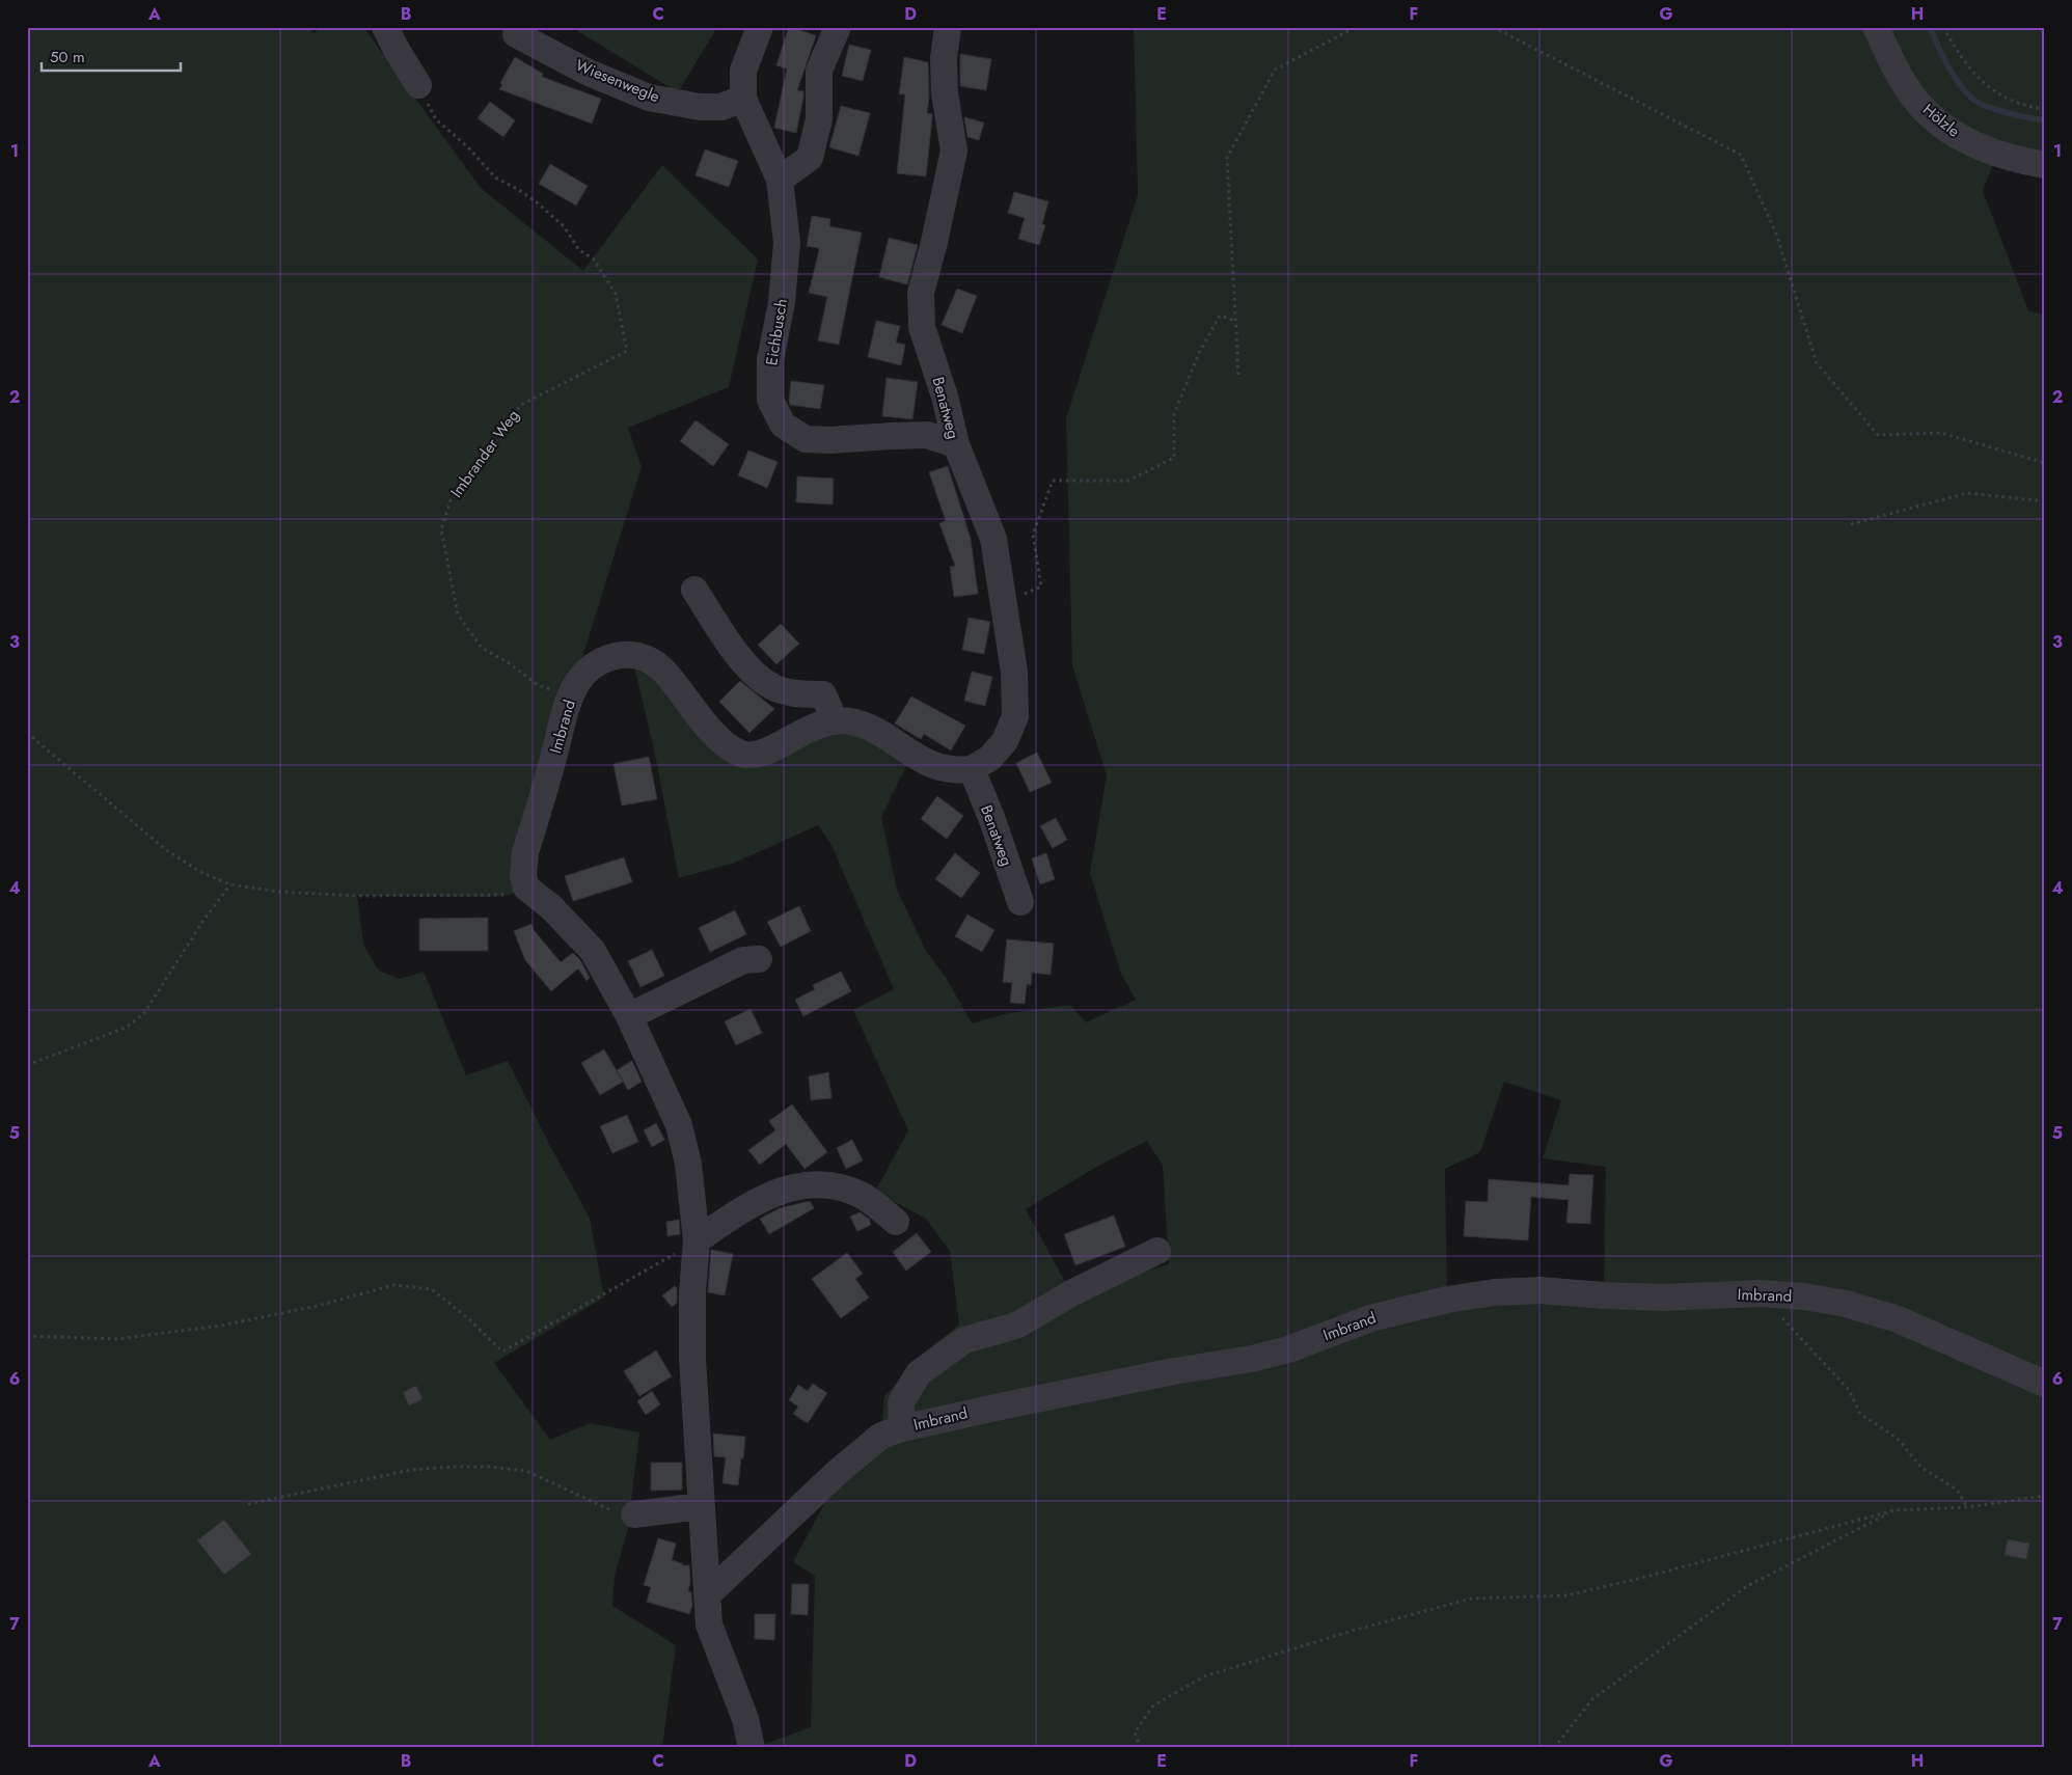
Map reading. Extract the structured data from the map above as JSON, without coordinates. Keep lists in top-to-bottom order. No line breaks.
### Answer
{"streets":{"street":["Wiesenwegle","Hölzle","Eichbusch","Benatweg","Imbrand"],"path":["Imbrander Weg"]},"crossings":[["Wiesenwegle","Eichbusch"],["Eichbusch","Benatweg"],["Imbrander Weg","Imbrand"]],"scale_bar":"50 m","grid":{"columns":["A","B","C","D","E","F","G","H"],"rows":["1","2","3","4","5","6","7"]}}
